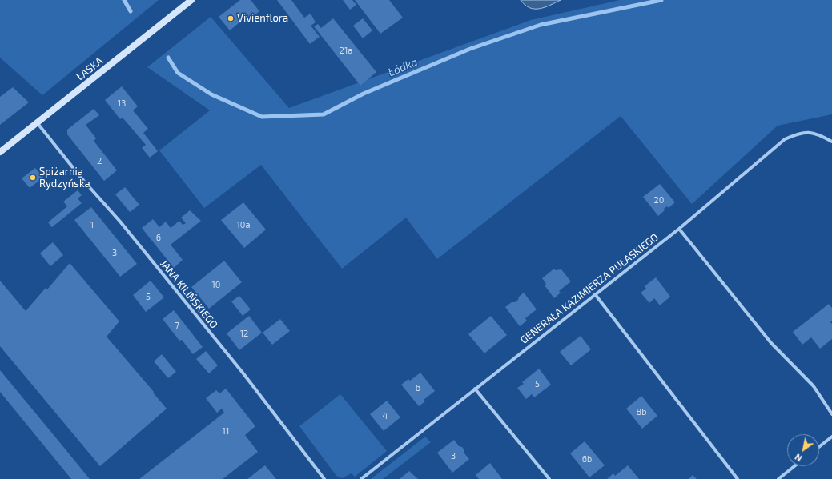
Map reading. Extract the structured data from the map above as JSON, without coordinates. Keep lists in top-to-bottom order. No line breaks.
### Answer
{"streets":{"main road":["ŁASKA"],"street":["GENERAŁA KAZIMIERZA PUŁASKIEGO","JANA KILIŃSKIEGO"]},"crossings":[["ŁASKA","JANA KILIŃSKIEGO"]],"water":["Łódka"],"places":["Vivienflora","Spiżarnia Rydzyńska"],"house_numbers":["21a","13","2","20","1","10a","6","3","10","5","7","12","5","6","8b","4","11","3","6b"],"north":"bottom left"}
